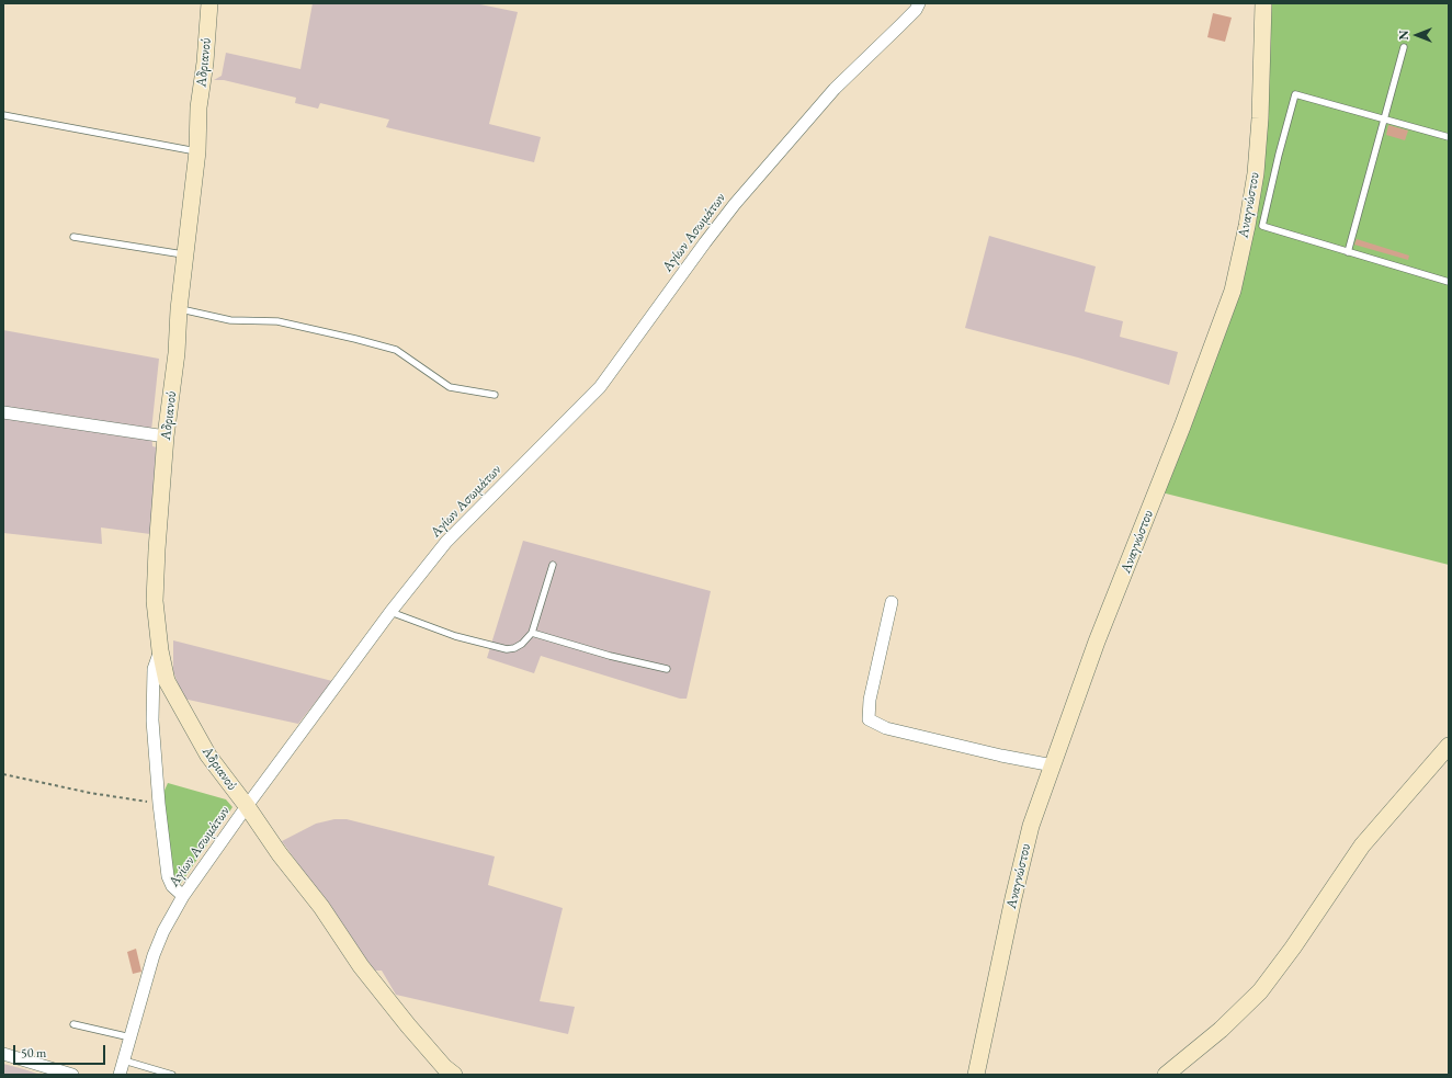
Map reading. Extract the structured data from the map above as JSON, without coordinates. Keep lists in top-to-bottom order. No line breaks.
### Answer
{"streets":{"street":["Αδριανού","Αναγνώστου","Αγίων Ασωμάτων"]},"crossings":[["Αδριανού","Αγίων Ασωμάτων"]],"scale_bar":"50 m","north":"left"}
